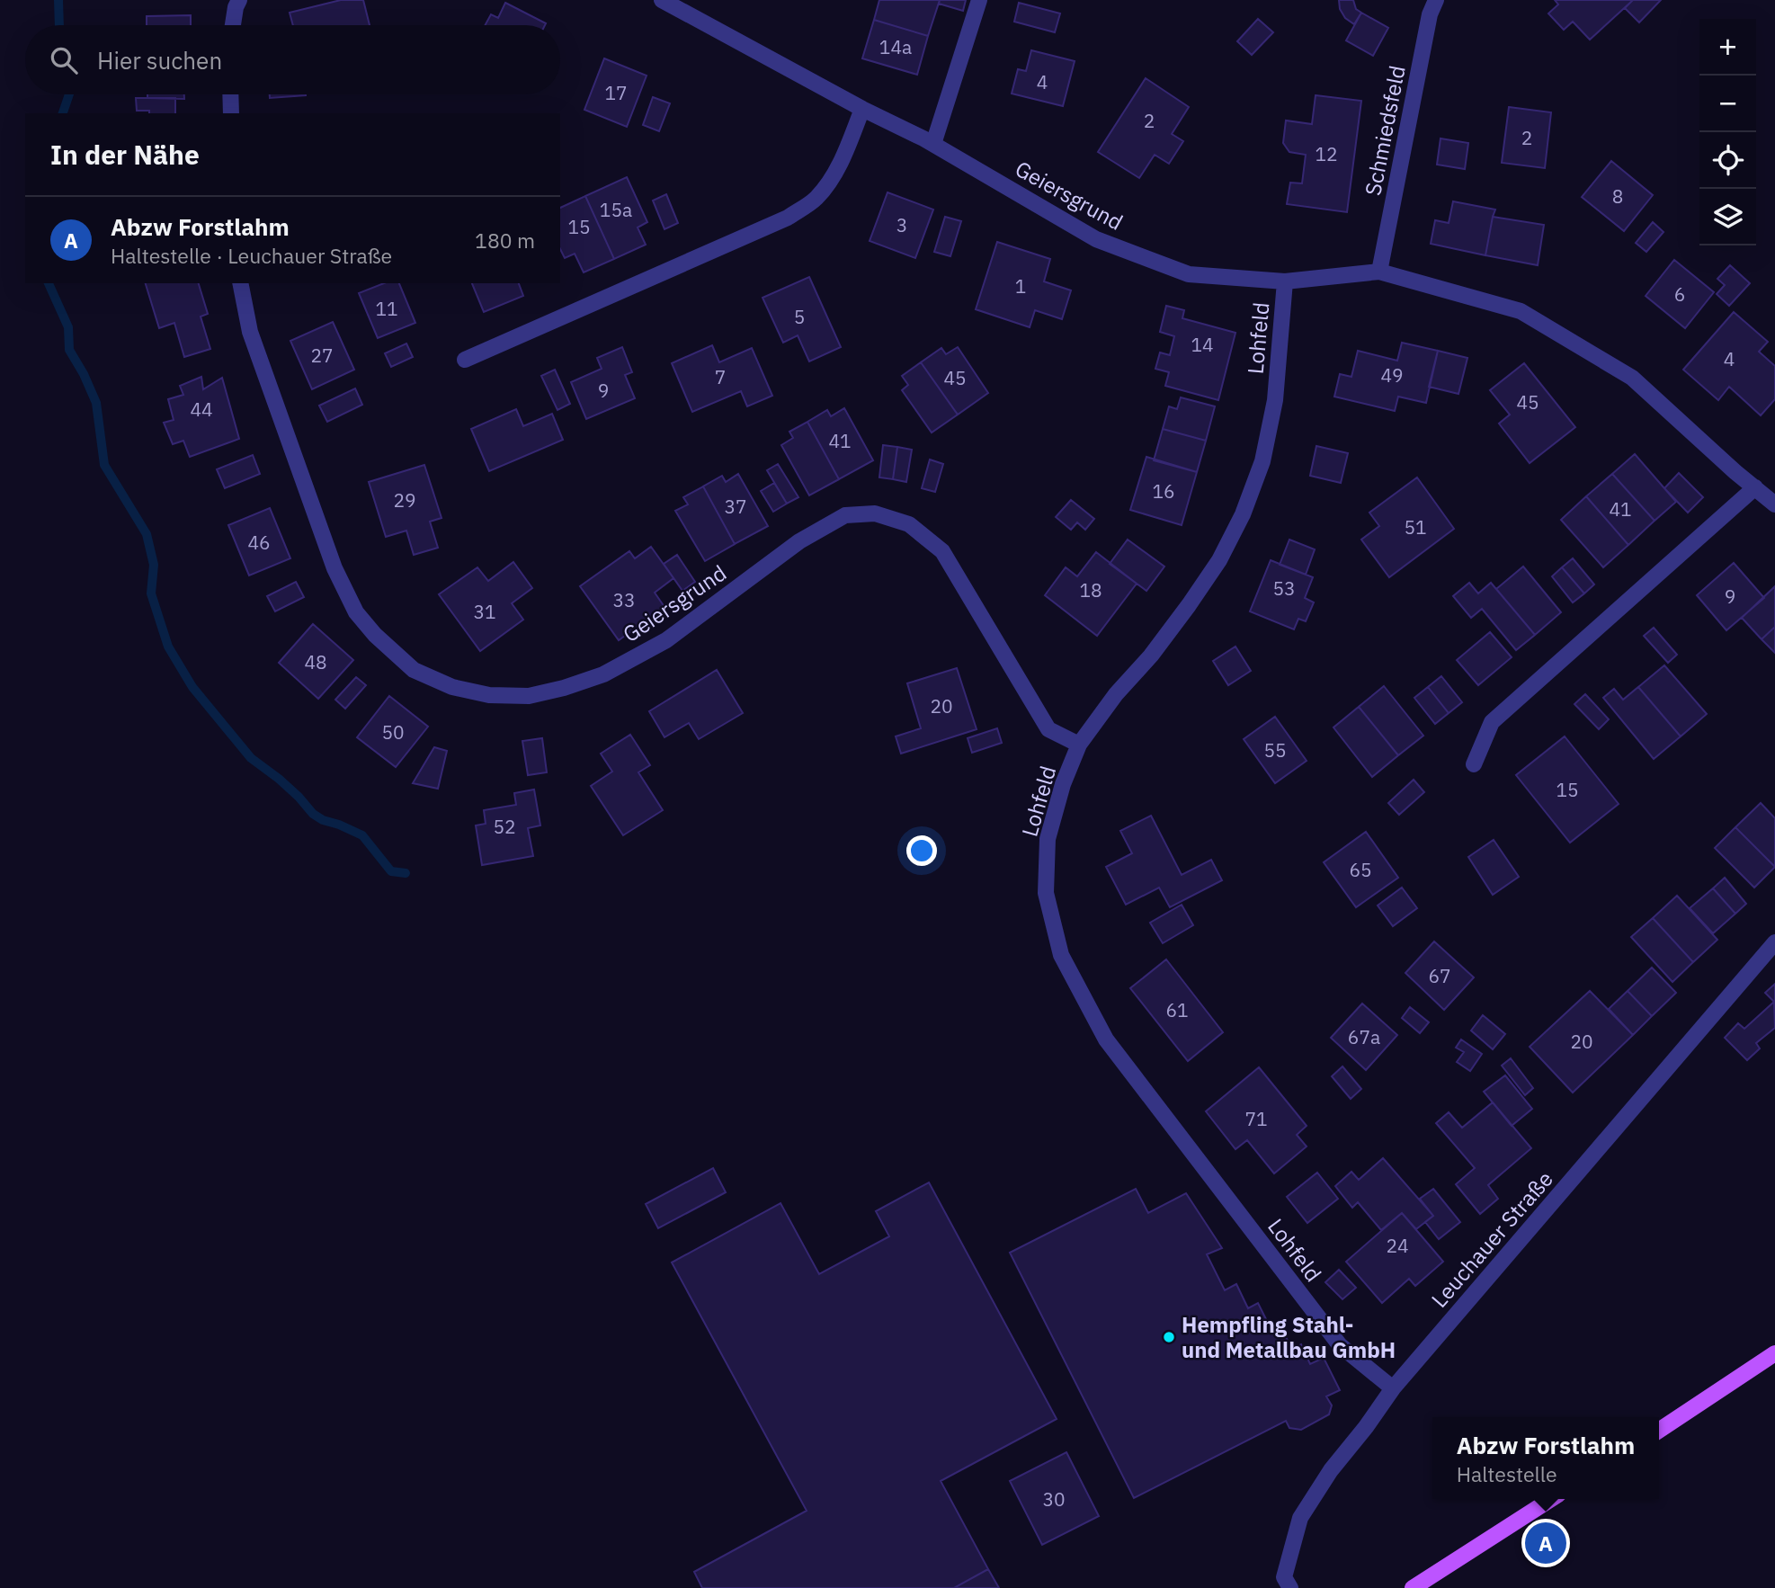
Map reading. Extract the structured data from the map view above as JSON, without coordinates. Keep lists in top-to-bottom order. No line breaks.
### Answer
{"streets":{"street":["Schmiedsfeld","Geiersgrund","Lohfeld","Leuchauer Straße"]},"crossings":[["Schmiedsfeld","Lohfeld"],["Geiersgrund","Lohfeld"],["Lohfeld","Leuchauer Straße"]],"places":["Hempfling Stahl- und Metallbau GmbH"],"house_numbers":["14a","4","17","2","2","12","8","15a","3","15","1","6","11","5","14","27","4","49","7","45","9","45","44","41","16","29","37","41","51","46","53","18","9","33","31","48","20","50","55","15","52","65","67","61","67a","20","71","24","30"],"page":{"map_buttons":["+","−"],"search":"Hier suchen","heading":"In der Nähe","list":[{"mark":"A","name":"Abzw Forstlahm","note":"Haltestelle · Leuchauer Straße","value":"180 m"}],"popup":["Abzw Forstlahm","Haltestelle"],"pins":"A"}}
